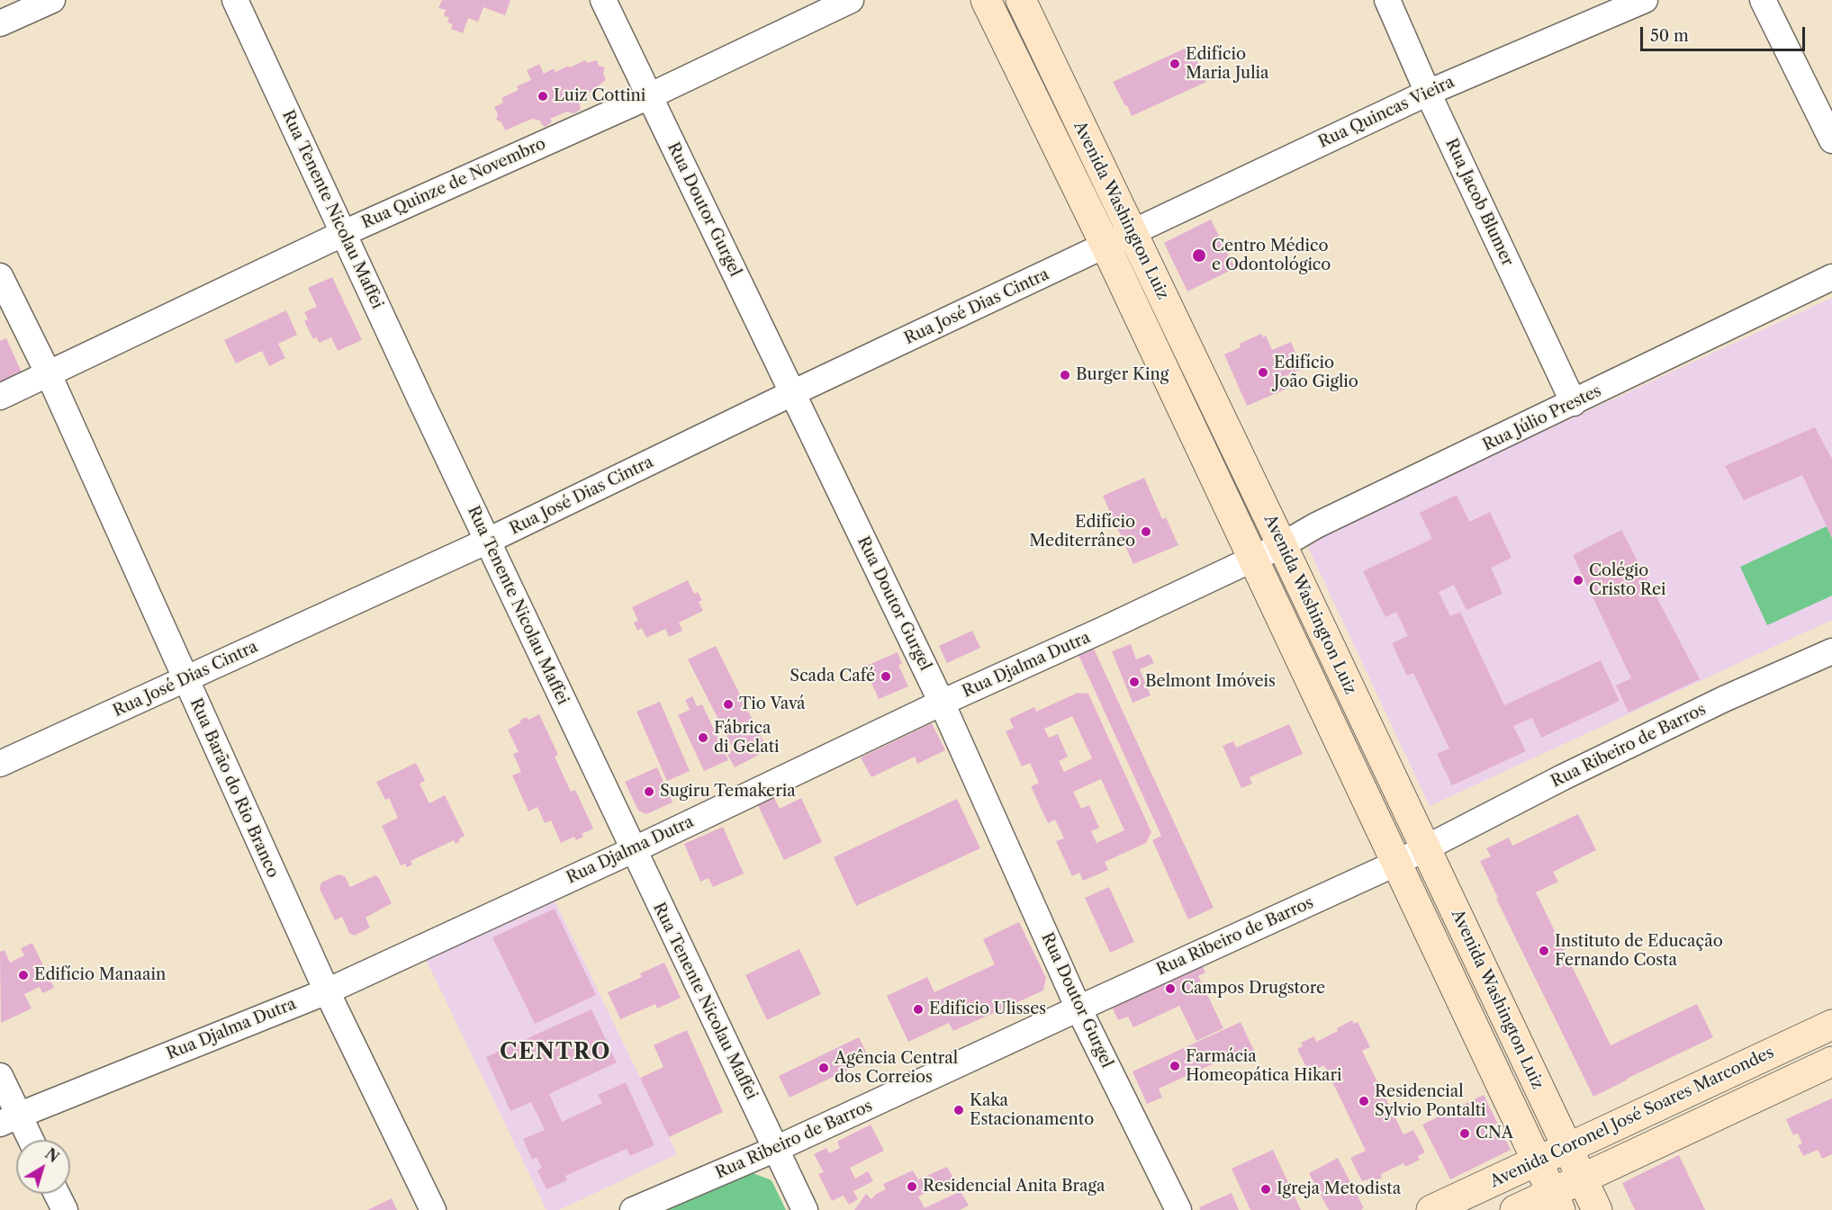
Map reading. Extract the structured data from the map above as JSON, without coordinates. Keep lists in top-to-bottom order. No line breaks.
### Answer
{"streets":{"main road":["Avenida Washington Luiz","Avenida Coronel José Soares Marcondes"],"street":["Rua Quincas Vieira","Rua Quinze de Novembro","Rua Jacob Blumer","Rua Tenente Nicolau Maffei","Rua Doutor Gurgel","Rua José Dias Cintra","Rua Júlio Prestes","Rua Djalma Dutra","Rua Ribeiro de Barros","Rua Barão do Rio Branco"]},"crossings":[["Rua Quincas Vieira","Rua Jacob Blumer"],["Rua Quincas Vieira","Avenida Washington Luiz"],["Rua Quincas Vieira","Rua José Dias Cintra"],["Rua Quinze de Novembro","Rua Tenente Nicolau Maffei"],["Rua Quinze de Novembro","Rua Doutor Gurgel"],["Rua Quinze de Novembro","Rua Barão do Rio Branco"],["Rua Jacob Blumer","Rua Júlio Prestes"],["Rua Tenente Nicolau Maffei","Rua José Dias Cintra"],["Rua Tenente Nicolau Maffei","Rua Djalma Dutra"],["Rua Tenente Nicolau Maffei","Rua Ribeiro de Barros"],["Rua Doutor Gurgel","Rua José Dias Cintra"],["Rua Doutor Gurgel","Rua Djalma Dutra"],["Rua Doutor Gurgel","Rua Ribeiro de Barros"],["Avenida Washington Luiz","Rua José Dias Cintra"],["Avenida Washington Luiz","Rua Júlio Prestes"],["Avenida Washington Luiz","Rua Djalma Dutra"],["Avenida Washington Luiz","Rua Ribeiro de Barros"],["Avenida Washington Luiz","Avenida Coronel José Soares Marcondes"],["Rua José Dias Cintra","Rua Barão do Rio Branco"],["Rua Júlio Prestes","Rua Djalma Dutra"],["Rua Djalma Dutra","Rua Barão do Rio Branco"]],"districts":["CENTRO"],"places":["Edifício Maria Julia","Luiz Cottini","Centro Médico e Odontológico","Edifício João Giglio","Burger King","Edifício Mediterrâneo","Colégio Cristo Rei","Scada Café","Belmont Imóveis","Tio Vavá","Fábrica di Gelati","Sugiru Temakeria","Instituto de Educação Fernando Costa","Edifício Manaain","Campos Drugstore","Edifício Ulisses","Farmácia Homeopática Hikari","Agência Central dos Correios","Residencial Sylvio Pontalti","Kaka Estacionamento","CNA","Residencial Anita Braga","Igreja Metodista"],"scale_bar":"50 m","north":"top right"}
